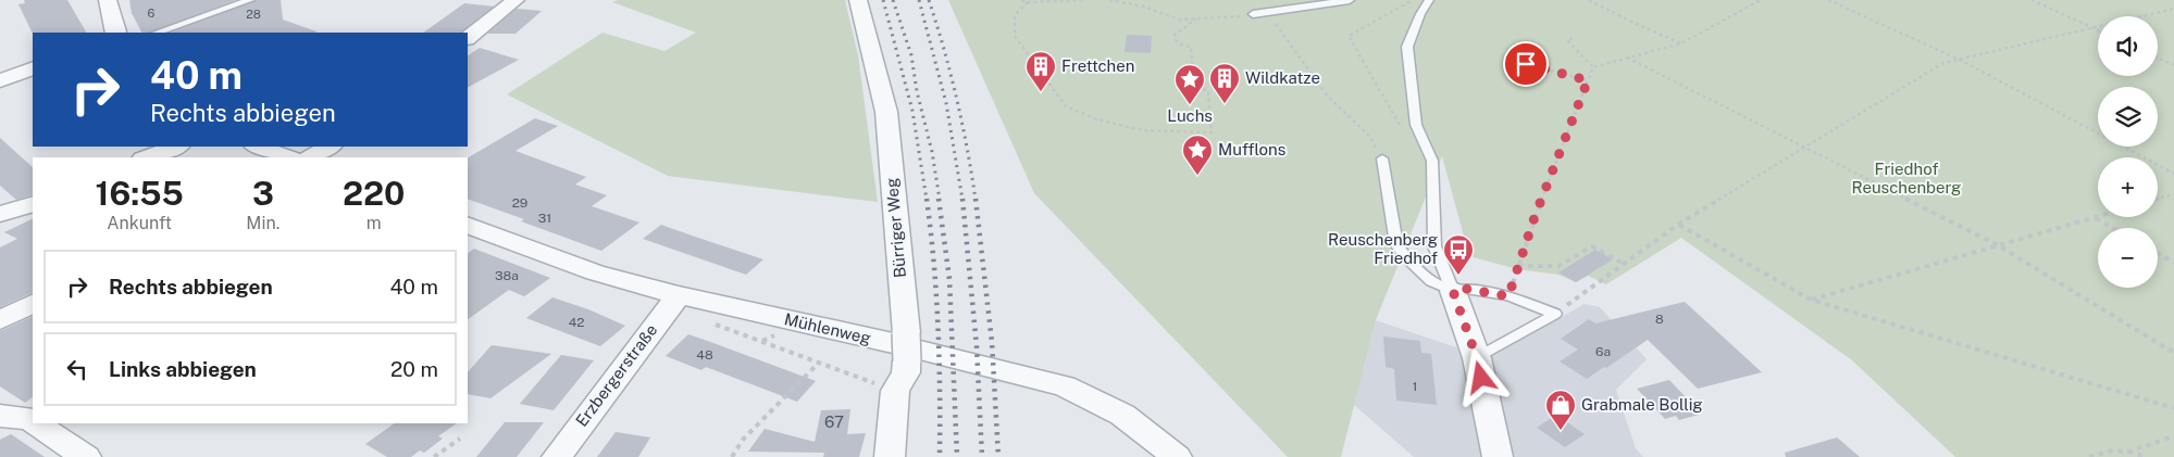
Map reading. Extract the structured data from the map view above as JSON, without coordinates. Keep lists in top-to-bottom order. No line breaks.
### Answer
{"streets":{"street":["Bürriger Weg","Mühlenweg","Erzbergerstraße"]},"crossings":[["Mühlenweg","Erzbergerstraße"]],"parks":["Friedhof Reuschenberg"],"places":{"building":["Frettchen","Wildkatze"],"place":["Luchs","Mufflons"],"bus stop":["Reuschenberg Friedhof"],"shop":["Grabmale Bollig"]},"house_numbers":["6","28","29","31","38a","8","42","6a","48","1","67"],"page":{"map_buttons":["+","−"],"turn":["40 m","Rechts abbiegen"],"eta":["16:55","Ankunft","3","Min.","220","m"],"list":[{"name":"Rechts abbiegen","value":"40 m"},{"name":"Links abbiegen","value":"20 m"}]}}
